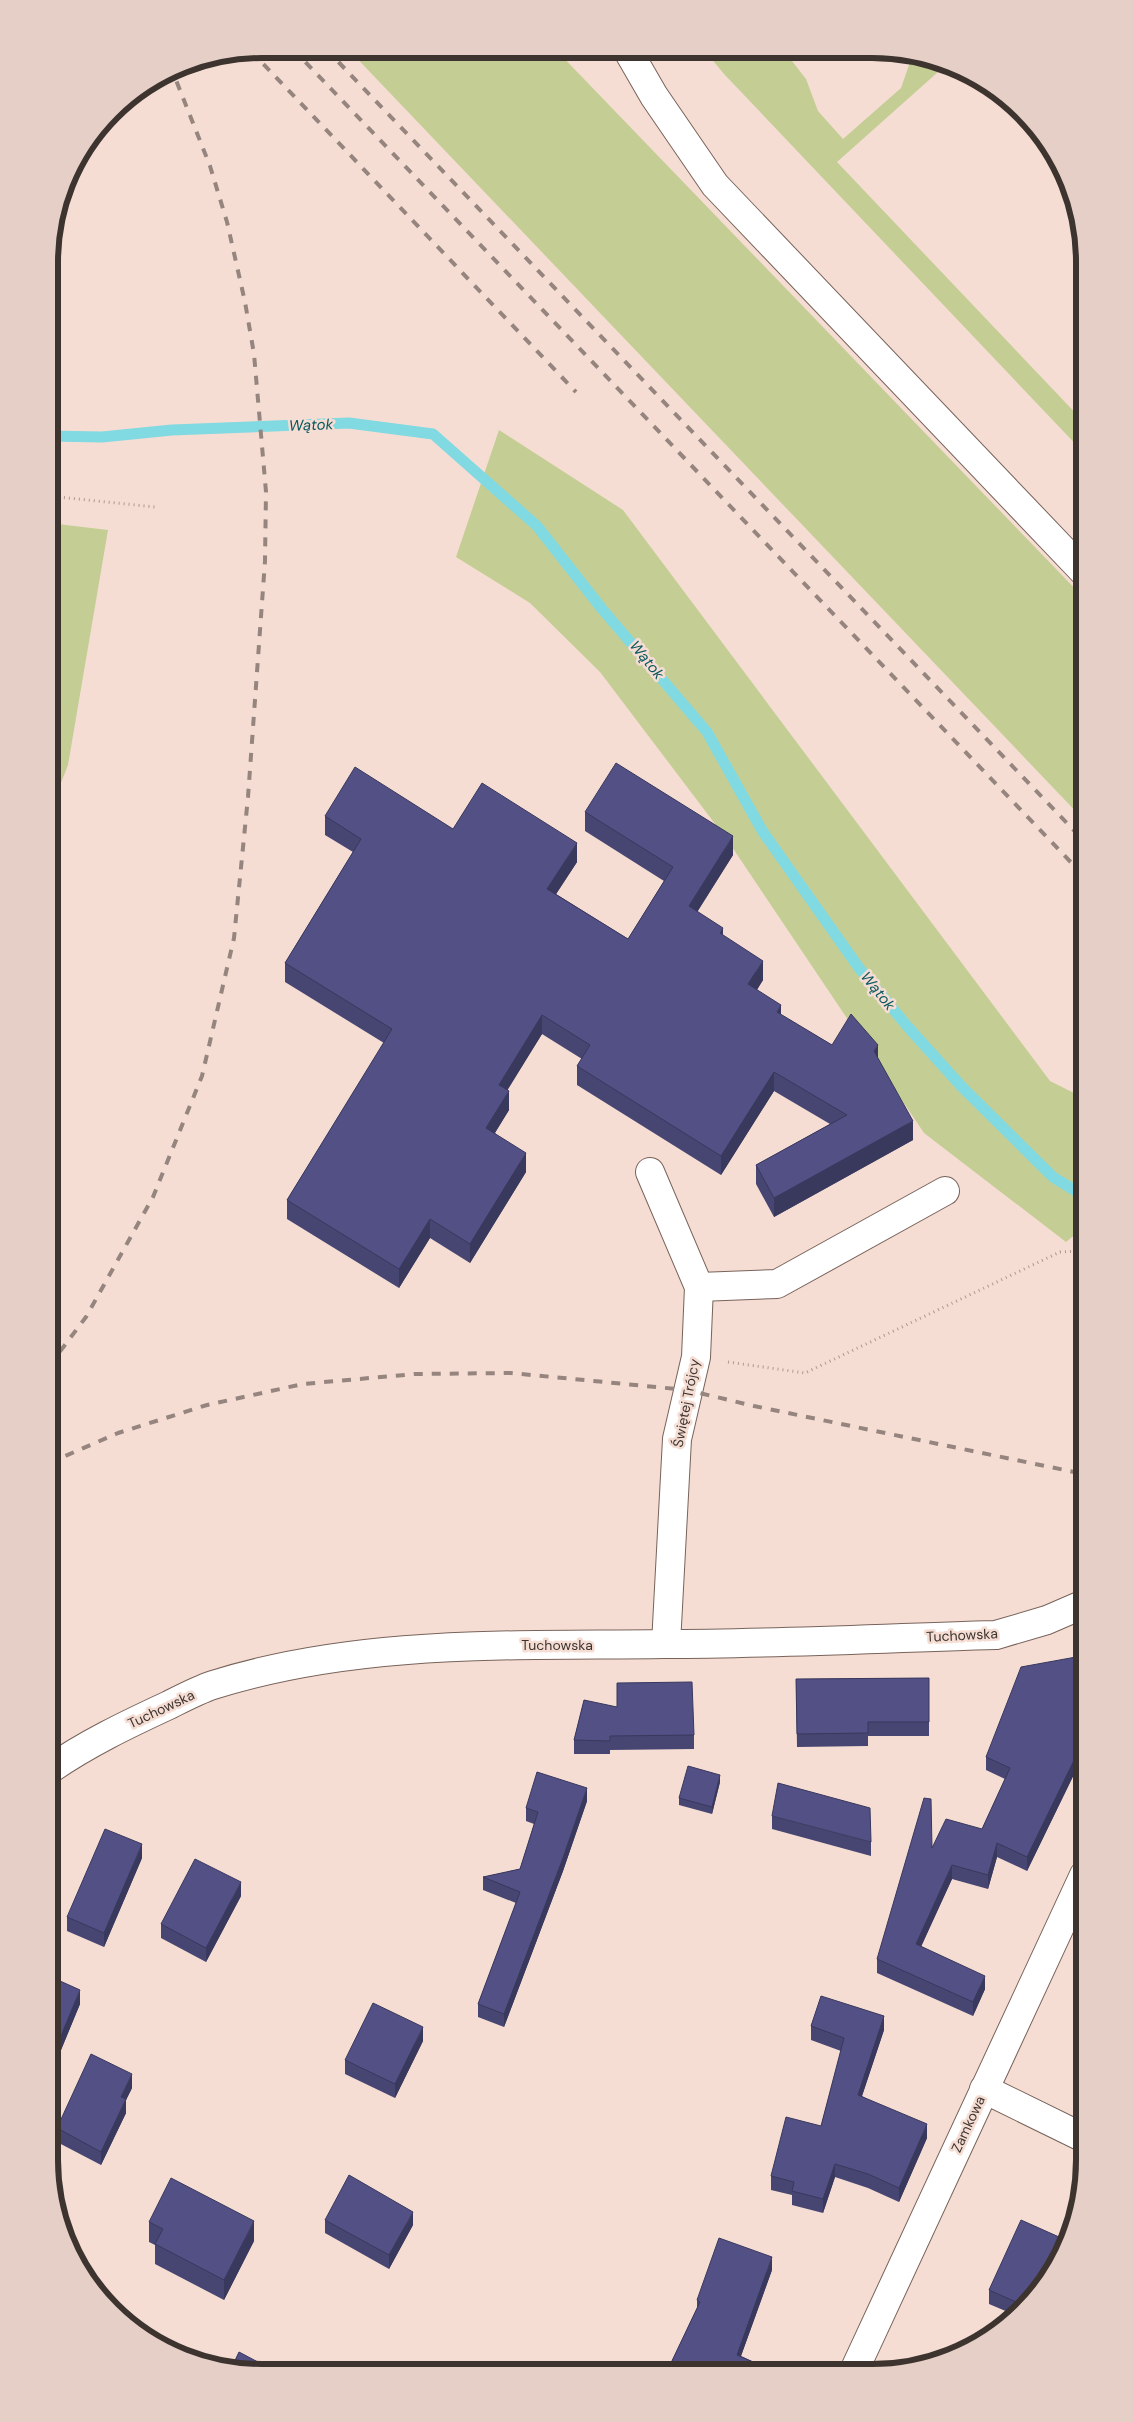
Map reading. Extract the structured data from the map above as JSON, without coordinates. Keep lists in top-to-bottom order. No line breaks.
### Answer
{"streets":{"street":["Świętej Trójcy","Tuchowska","Zamkowa"]},"crossings":[["Świętej Trójcy","Tuchowska"]],"water":["Wątok"]}
